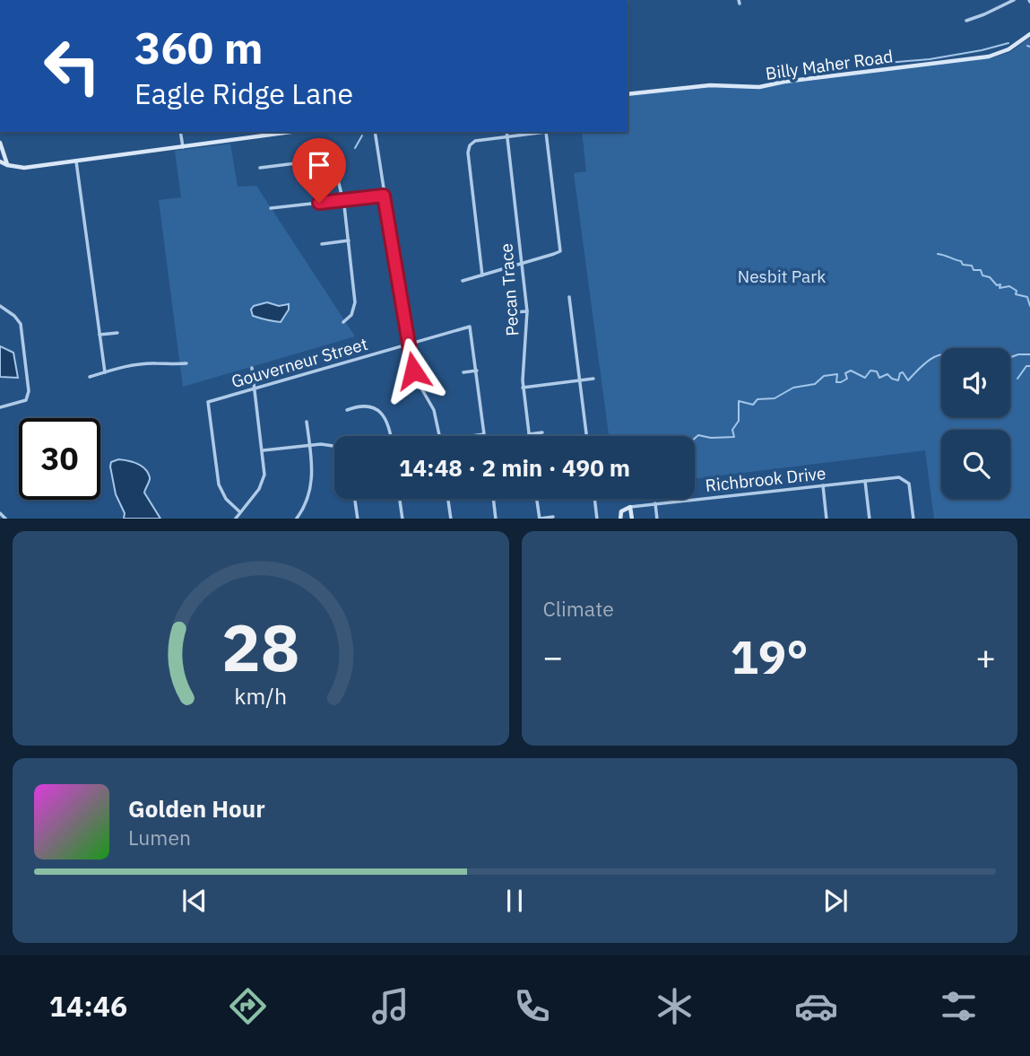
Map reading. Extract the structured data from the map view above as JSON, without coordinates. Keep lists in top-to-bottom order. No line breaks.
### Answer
{"streets":{"main road":["Billy Maher Road"],"street":["Pecan Trace","Gouverneur Street","Richbrook Drive"]},"parks":["Nesbit Park"],"page":{"turn":["360 m","Eagle Ridge Lane"],"limit":"30","trip":"14:48 · 2 min · 490 m","tile":"Climate","heat":["−","19°","+"],"song":["Golden Hour","Lumen"],"tabs":"14:46","gauge":["28","km/h"]}}
